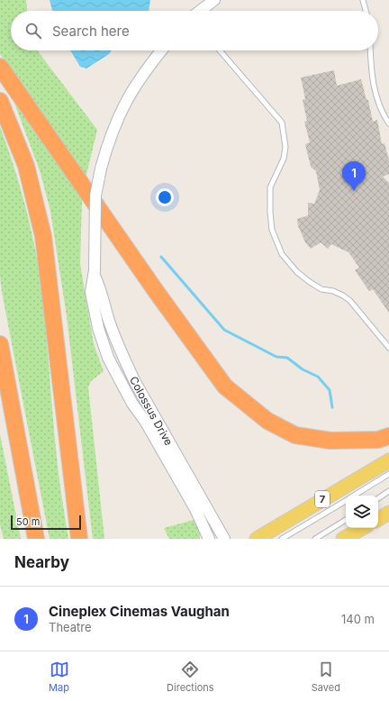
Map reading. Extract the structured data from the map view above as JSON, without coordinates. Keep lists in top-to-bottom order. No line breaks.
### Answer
{"streets":{"main road":["7"],"street":["Colossus Drive"]},"scale_bar":"50 m","page":{"search":"Search here","pins":"1","scale":"50 m","heading":"Nearby","list":[{"mark":"1","name":"Cineplex Cinemas Vaughan","note":"Theatre","value":"140 m"}],"nav":["Map","Directions","Saved"]}}
